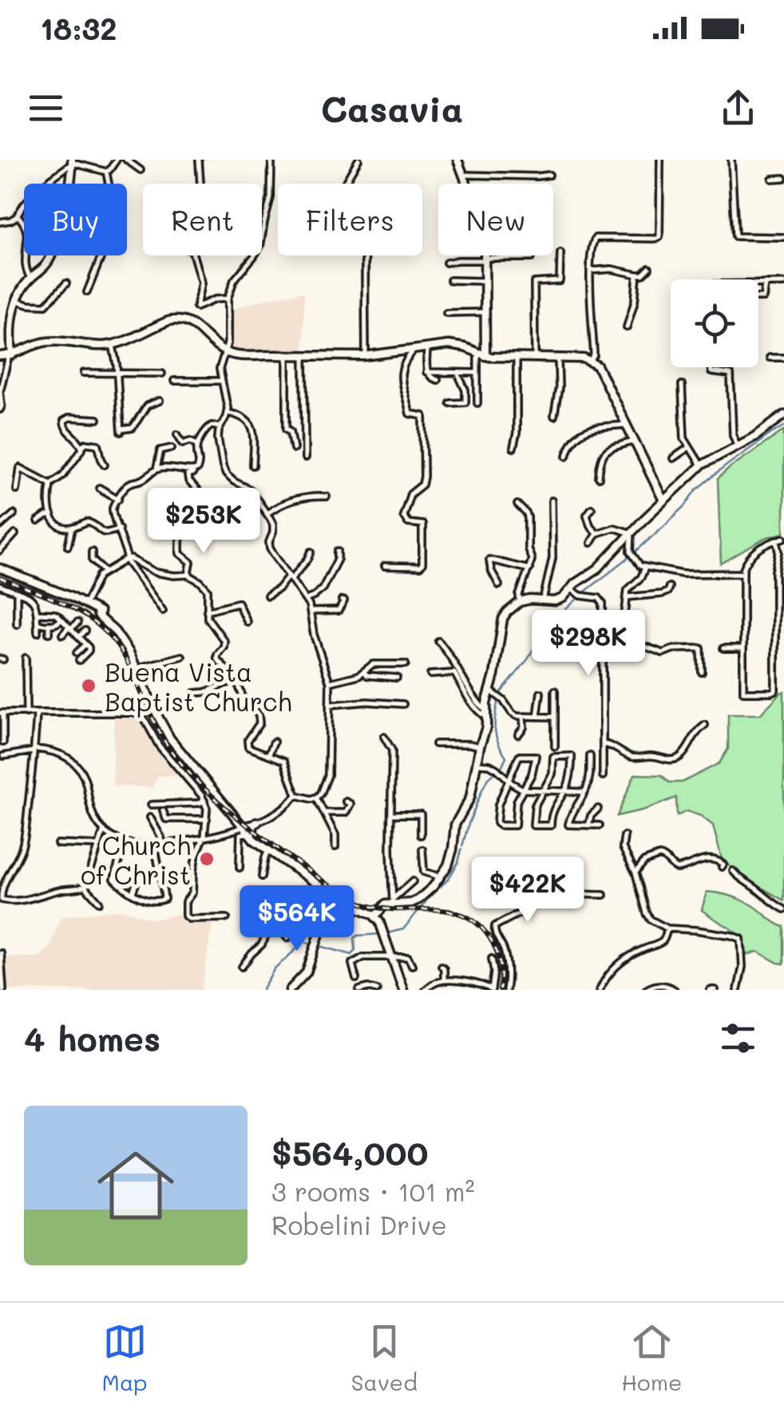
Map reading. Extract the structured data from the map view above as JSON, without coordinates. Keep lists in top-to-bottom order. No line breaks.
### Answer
{"places":["Buena Vista Baptist Church","Church of Christ"],"page":{"status":"18:32","header":"Casavia","chip":["Buy","Rent","Filters","New"],"price":["$253K","$298K","$422K","$564K"],"heading":"4 homes","list":[{"name":"$564,000","note":"3 rooms · 101 m² · Robelini Drive"}],"tabs":["Map","Saved","Home"]}}
